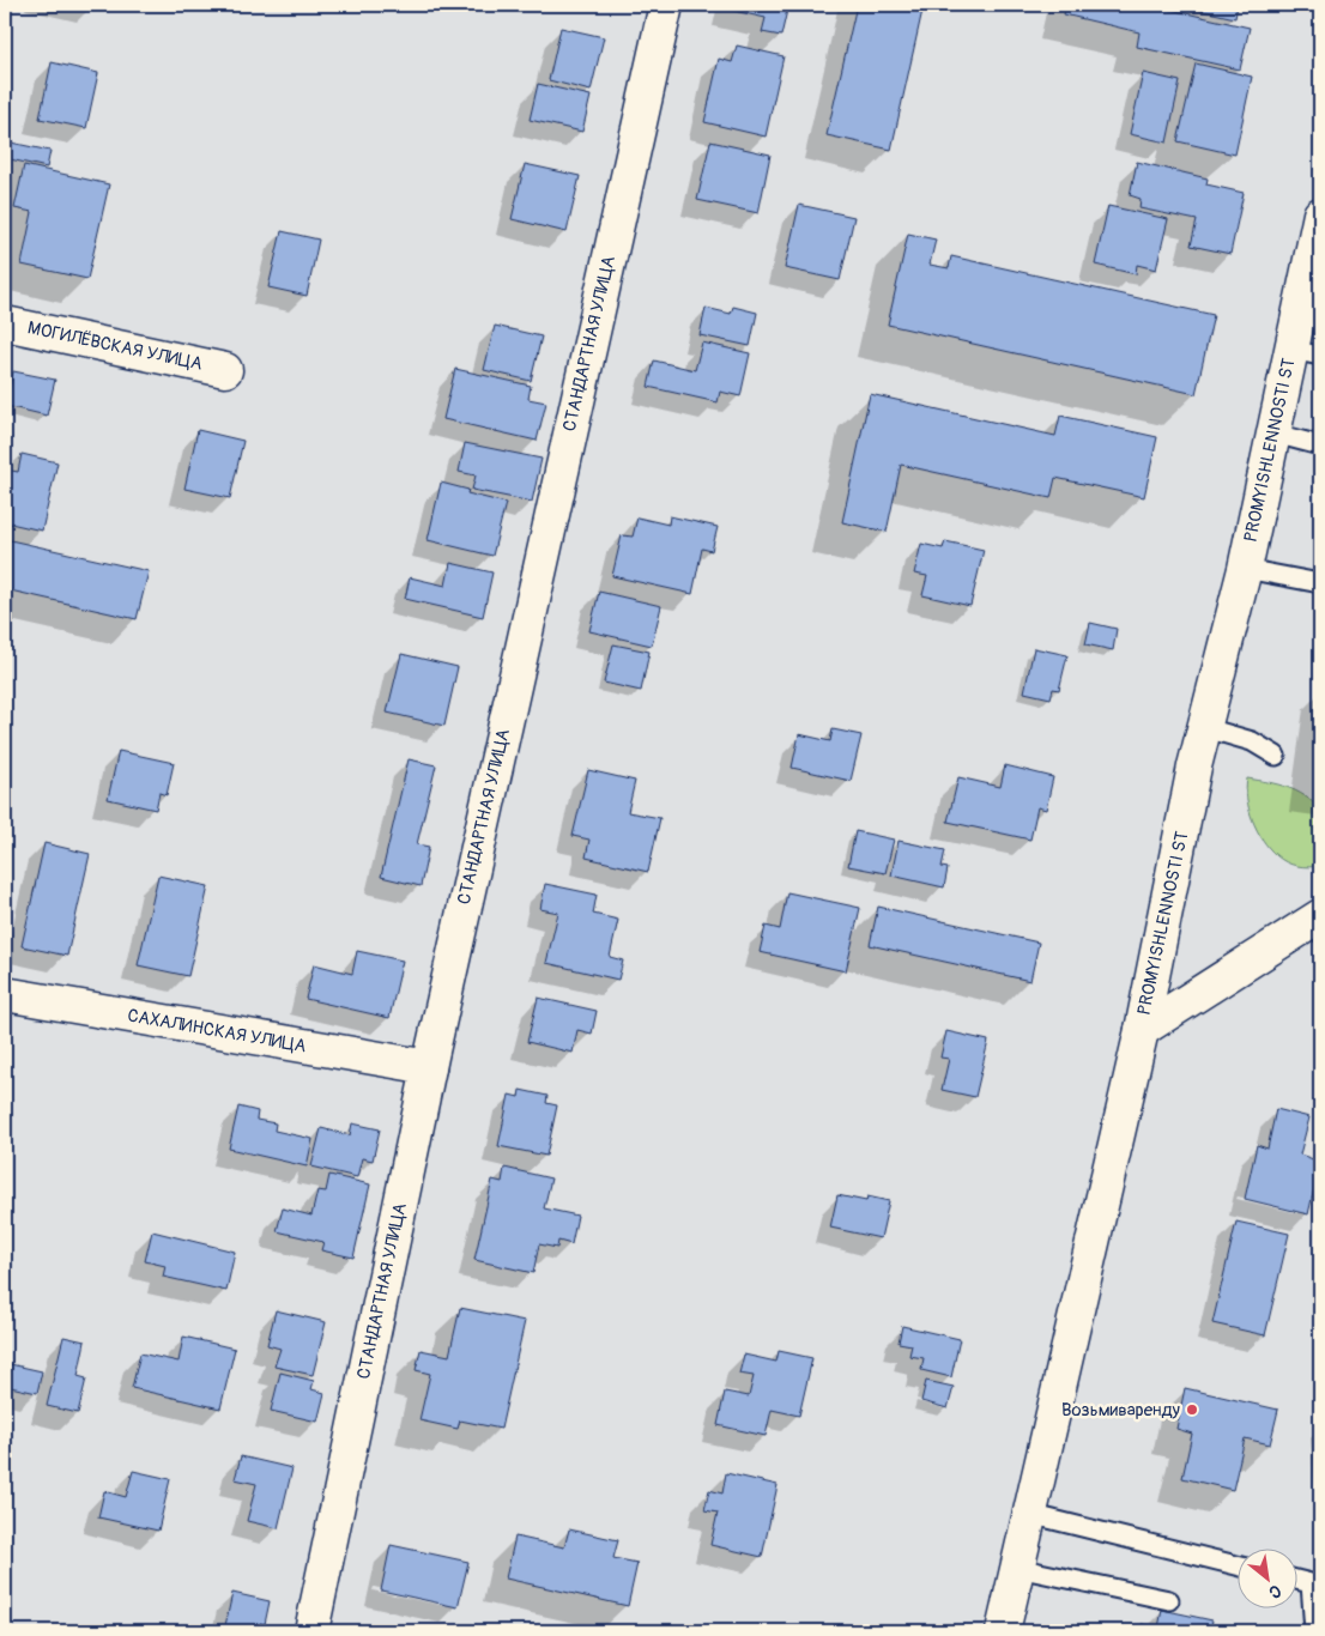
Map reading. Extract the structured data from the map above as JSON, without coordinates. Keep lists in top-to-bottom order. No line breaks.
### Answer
{"streets":{"street":["СТАНДАРТНАЯ УЛИЦА","МОГИЛЁВСКАЯ УЛИЦА","PROMYISHLENNOSTI ST","САХАЛИНСКАЯ УЛИЦА"]},"crossings":[["СТАНДАРТНАЯ УЛИЦА","САХАЛИНСКАЯ УЛИЦА"]],"places":["Возьмиваренду"],"north":"bottom right"}
